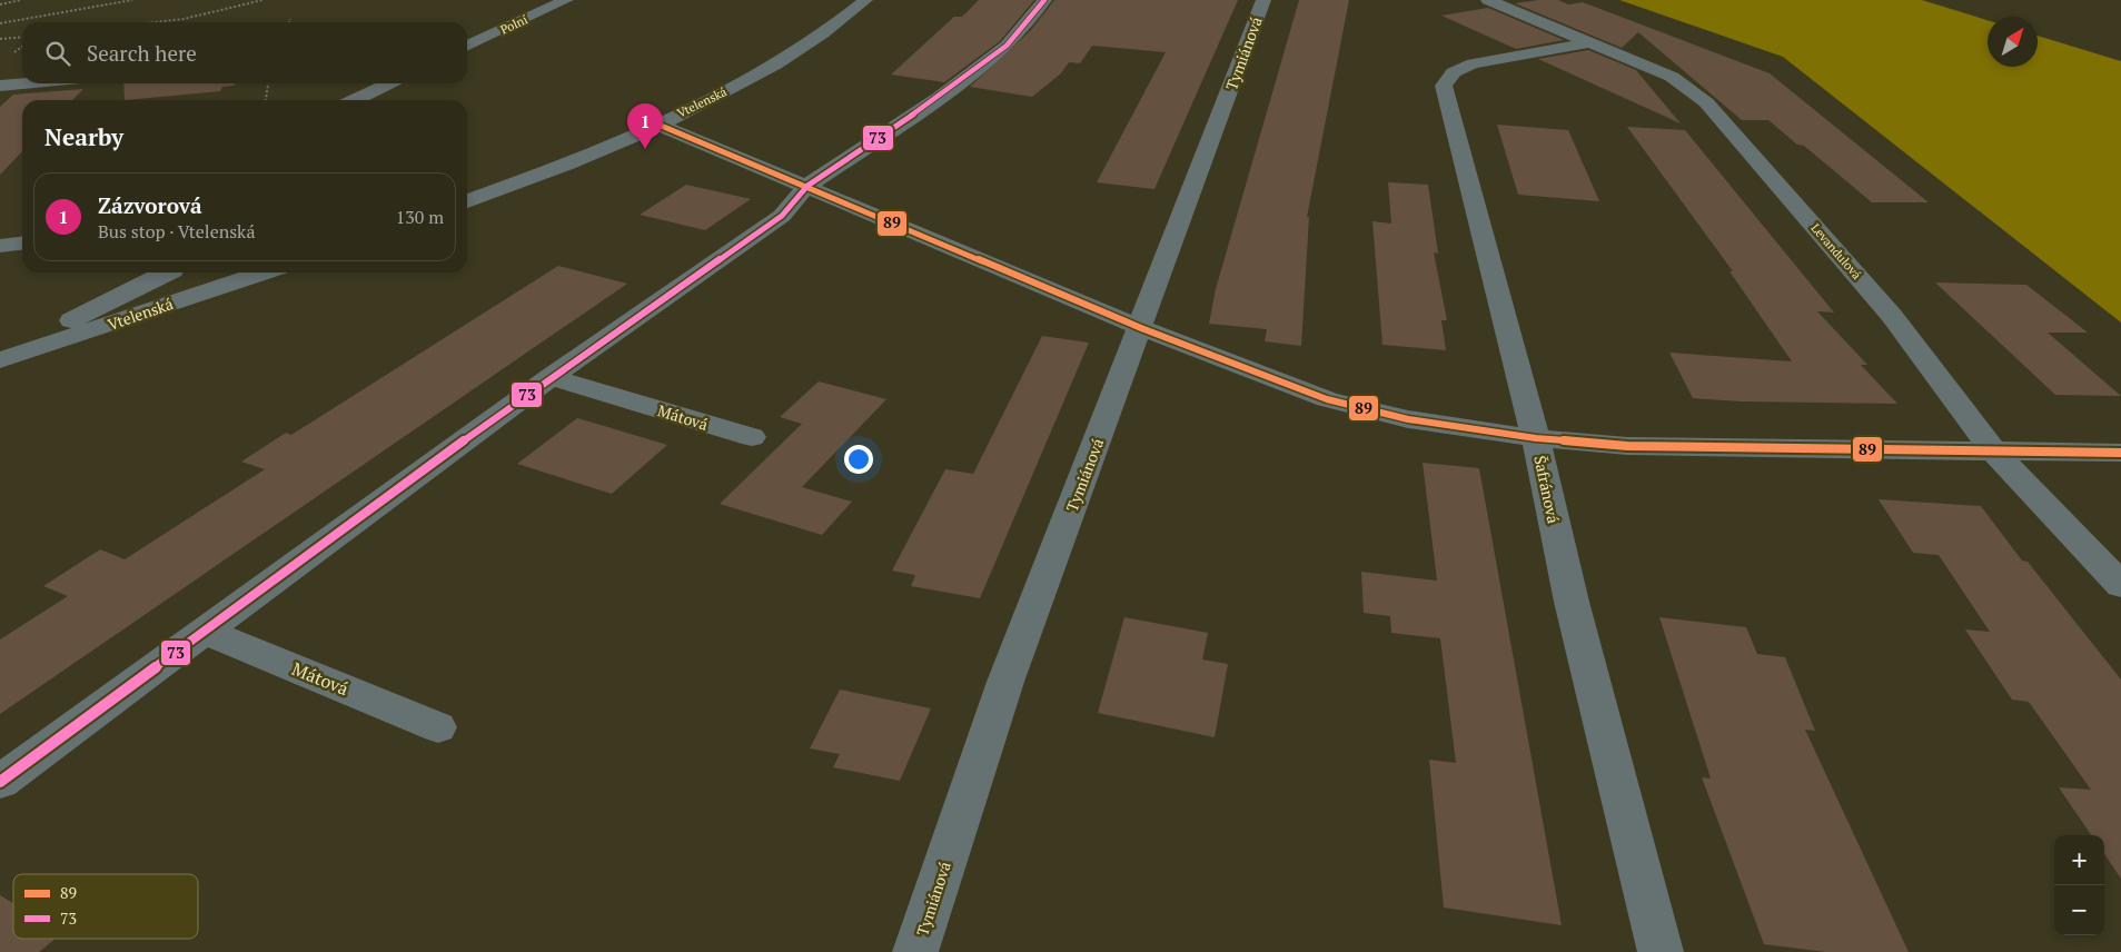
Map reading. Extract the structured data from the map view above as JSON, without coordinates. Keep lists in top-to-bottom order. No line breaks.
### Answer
{"streets":{"street":["Polní","Tymiánová","Vtelenská","Levandulová","Mátová","Šafránová"]},"crossings":[["Levandulová","Šafránová"]],"lines":["transit line 73","transit line 89"],"legend":["89","73"],"north":"top right","page":{"search":"Search here","heading":"Nearby","pins":"1","list":[{"mark":"1","name":"Zázvorová","note":"Bus stop · Vtelenská","value":"130 m"}],"map_buttons":["+","−"]}}
